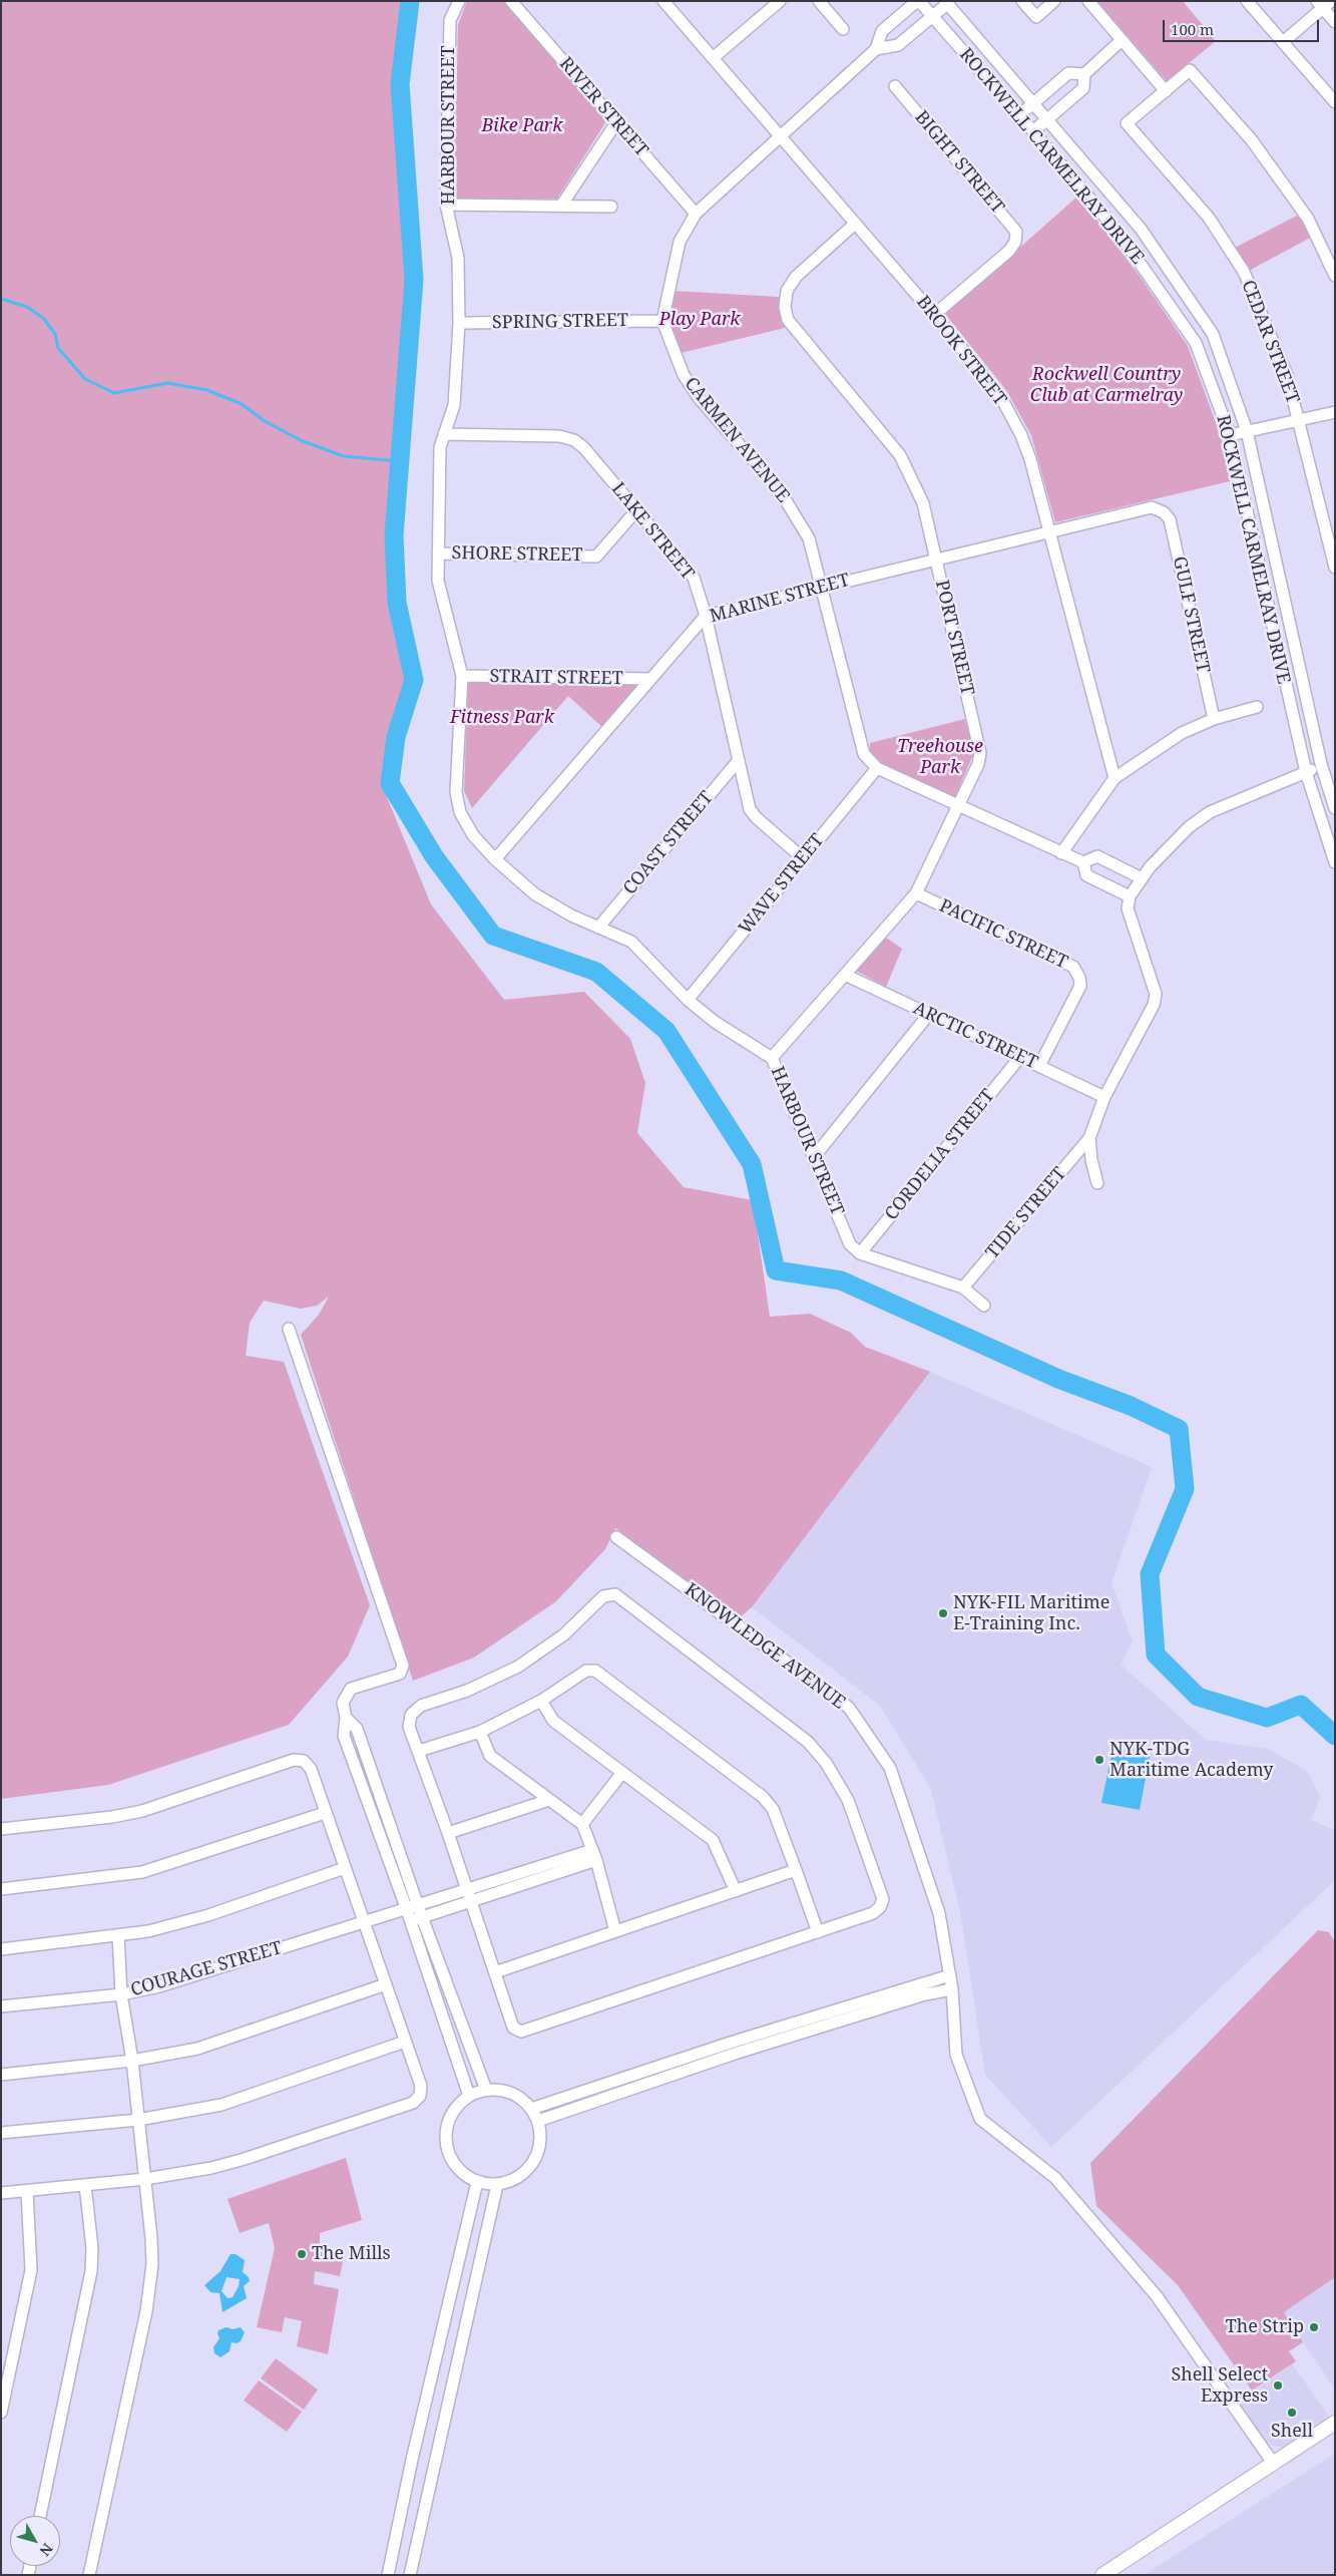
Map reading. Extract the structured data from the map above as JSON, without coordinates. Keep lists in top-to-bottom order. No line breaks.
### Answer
{"streets":{"street":["RIVER STREET","HARBOUR STREET","ROCKWELL CARMELRAY DRIVE","BIGHT STREET","SPRING STREET","CEDAR STREET","BROOK STREET","CARMEN AVENUE","LAKE STREET","SHORE STREET","MARINE STREET","GULF STREET","PORT STREET","STRAIT STREET","COAST STREET","WAVE STREET","PACIFIC STREET","ARCTIC STREET","CORDELIA STREET","TIDE STREET","KNOWLEDGE AVENUE","COURAGE STREET"]},"crossings":[["HARBOUR STREET","SPRING STREET"],["HARBOUR STREET","LAKE STREET"],["HARBOUR STREET","SHORE STREET"],["HARBOUR STREET","MARINE STREET"],["HARBOUR STREET","PORT STREET"],["HARBOUR STREET","STRAIT STREET"],["HARBOUR STREET","COAST STREET"],["HARBOUR STREET","WAVE STREET"],["HARBOUR STREET","CORDELIA STREET"],["BIGHT STREET","BROOK STREET"],["SPRING STREET","CARMEN AVENUE"],["BROOK STREET","MARINE STREET"],["BROOK STREET","PORT STREET"],["CARMEN AVENUE","MARINE STREET"],["CARMEN AVENUE","PORT STREET"],["CARMEN AVENUE","WAVE STREET"],["LAKE STREET","SHORE STREET"],["LAKE STREET","MARINE STREET"],["LAKE STREET","COAST STREET"],["LAKE STREET","WAVE STREET"],["MARINE STREET","GULF STREET"],["MARINE STREET","PORT STREET"],["MARINE STREET","STRAIT STREET"],["PORT STREET","PACIFIC STREET"],["PORT STREET","ARCTIC STREET"],["PACIFIC STREET","ARCTIC STREET"],["ARCTIC STREET","CORDELIA STREET"]],"parks":["Bike Park","Play Park","Rockwell Country Club at Carmelray","Fitness Park","Treehouse Park"],"places":["NYK-FIL Maritime E-Training Inc.","NYK-TDG Maritime Academy","The Mills","The Strip","Shell Select Express","Shell"],"scale_bar":"100 m","north":"bottom right"}
